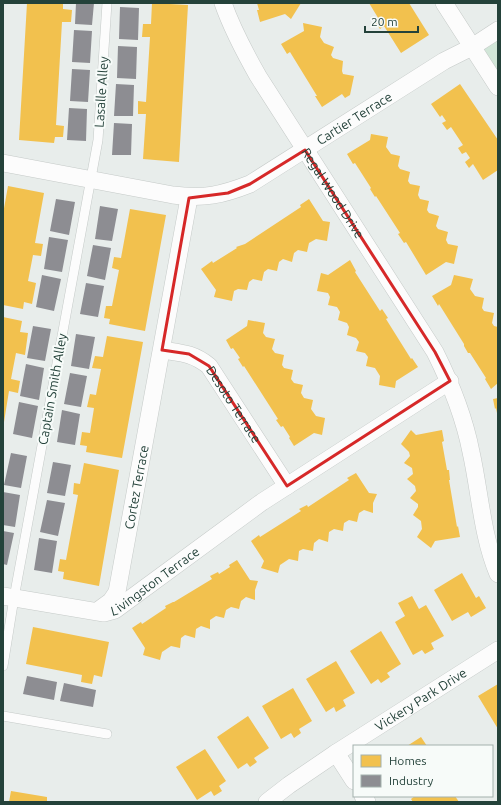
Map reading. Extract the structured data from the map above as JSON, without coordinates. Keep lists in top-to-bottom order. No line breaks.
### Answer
{"streets":{"street":["Cartier Terrace","Regal Wood Drive","Desoto Terrace","Cortez Terrace","Livingston Terrace","Vickery Park Drive"],"lane":["Lasalle Alley","Captain Smith Alley"]},"crossings":[["Lasalle Alley","Cartier Terrace"],["Lasalle Alley","Captain Smith Alley"],["Cartier Terrace","Regal Wood Drive"],["Cartier Terrace","Captain Smith Alley"],["Captain Smith Alley","Livingston Terrace"],["Desoto Terrace","Cortez Terrace"],["Desoto Terrace","Livingston Terrace"],["Cortez Terrace","Livingston Terrace"]],"legend":["Homes","Industry"],"scale_bar":"20 m"}
